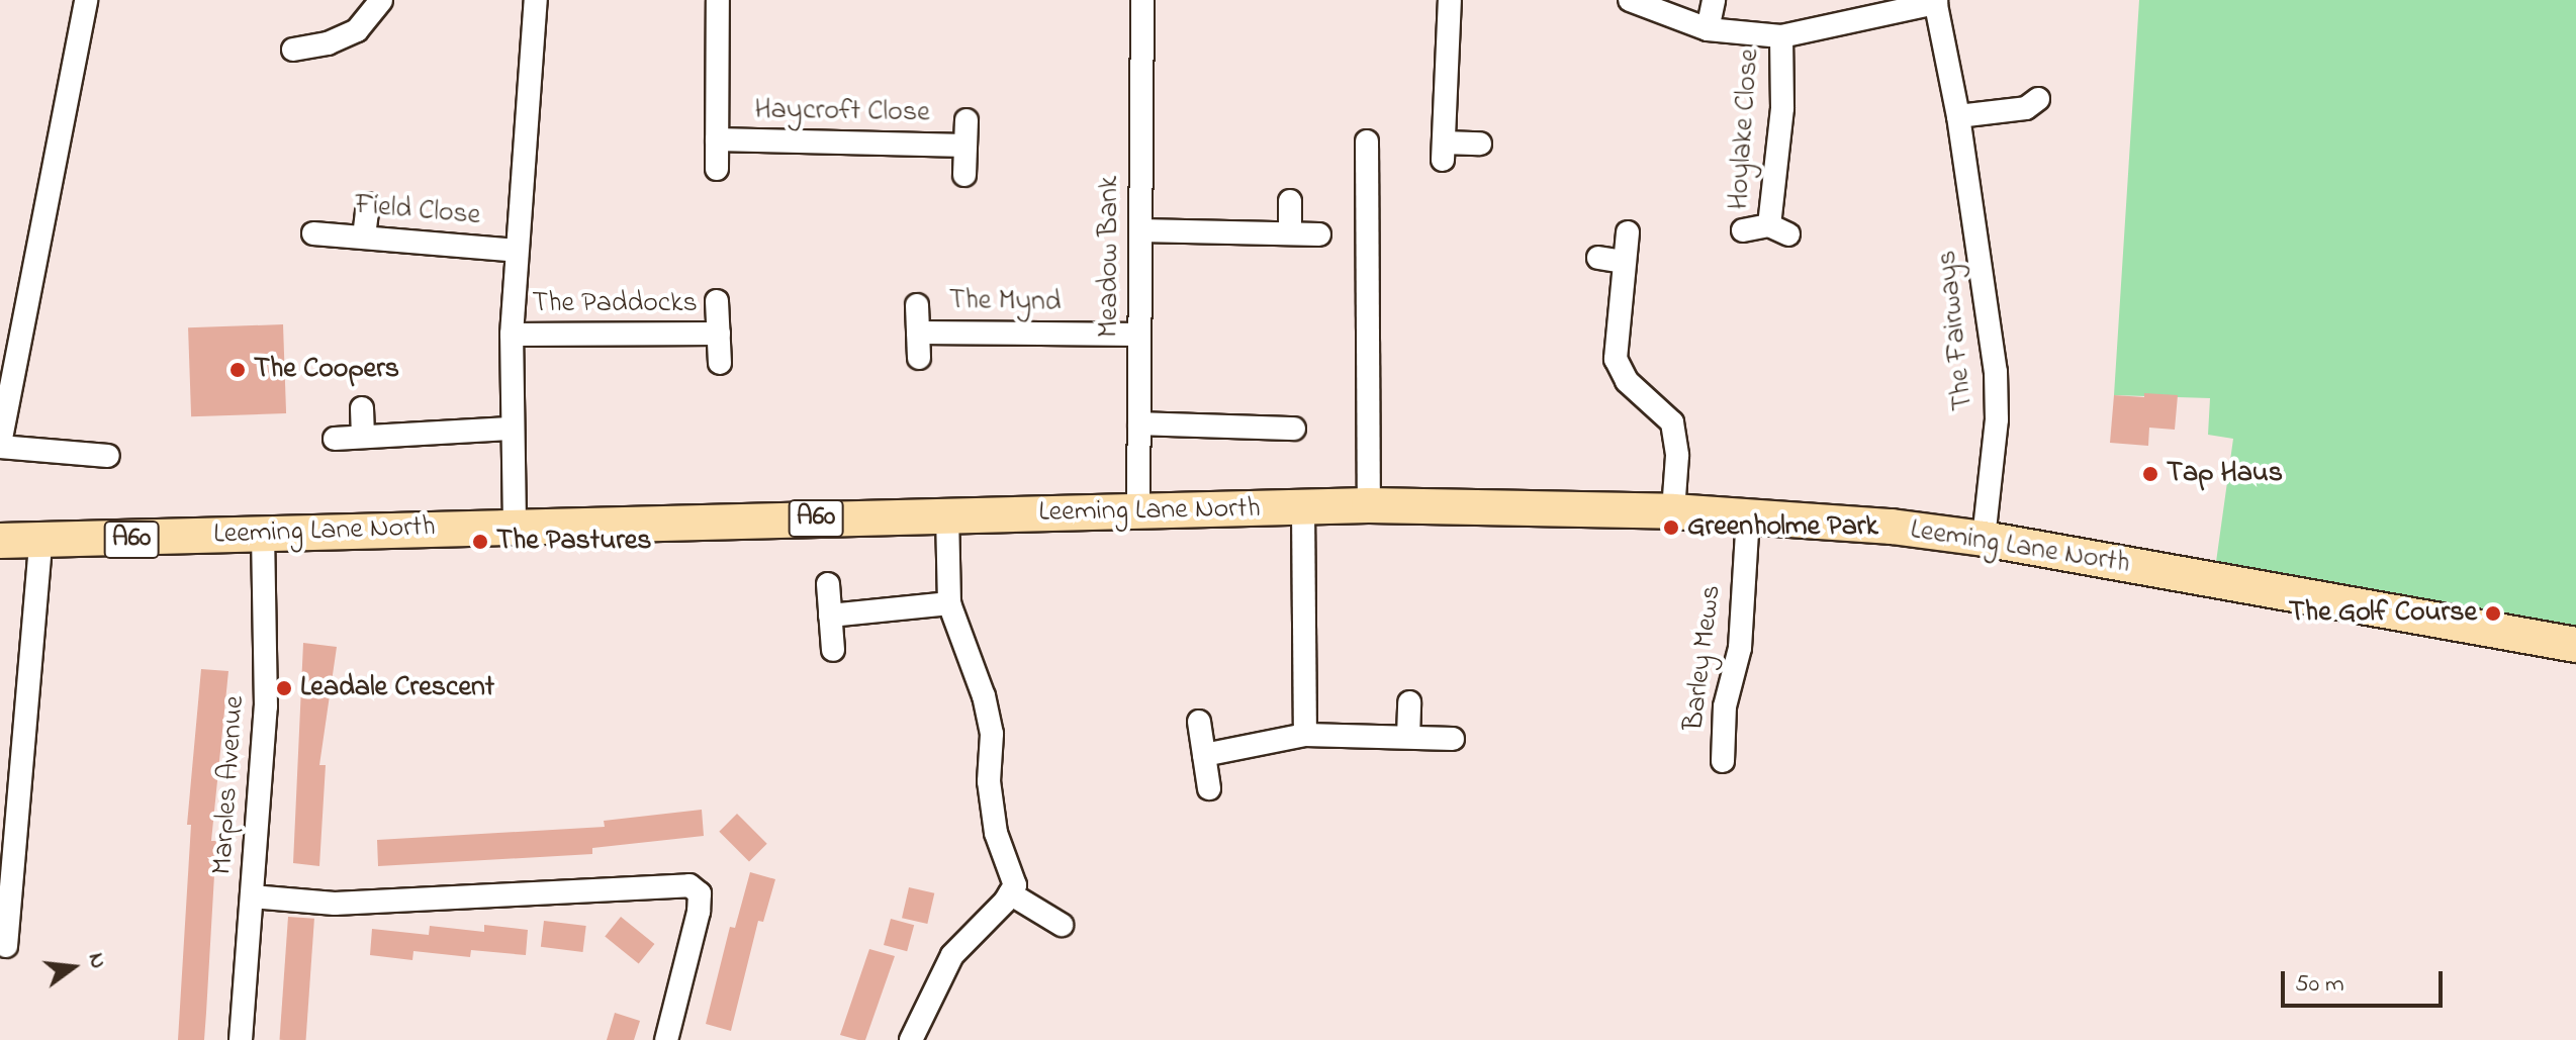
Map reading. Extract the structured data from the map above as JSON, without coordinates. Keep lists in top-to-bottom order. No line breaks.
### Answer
{"streets":{"highway":["Leeming Lane North","A60"],"street":["Haycroft Close","Hoylake Close","Field Close","Meadow Bank","The Mynd","The Paddocks","The Fairways","Barley Mews","Marples Avenue"]},"crossings":[["Meadow Bank","The Mynd"],["Meadow Bank","Leeming Lane North"],["The Fairways","Leeming Lane North"],["Leeming Lane North","Barley Mews"],["Leeming Lane North","Marples Avenue"]],"places":["The Coopers","Tap Haus","Greenholme Park","The Pastures","The Golf Course","Leadale Crescent"],"scale_bar":"50 m","north":"right"}
